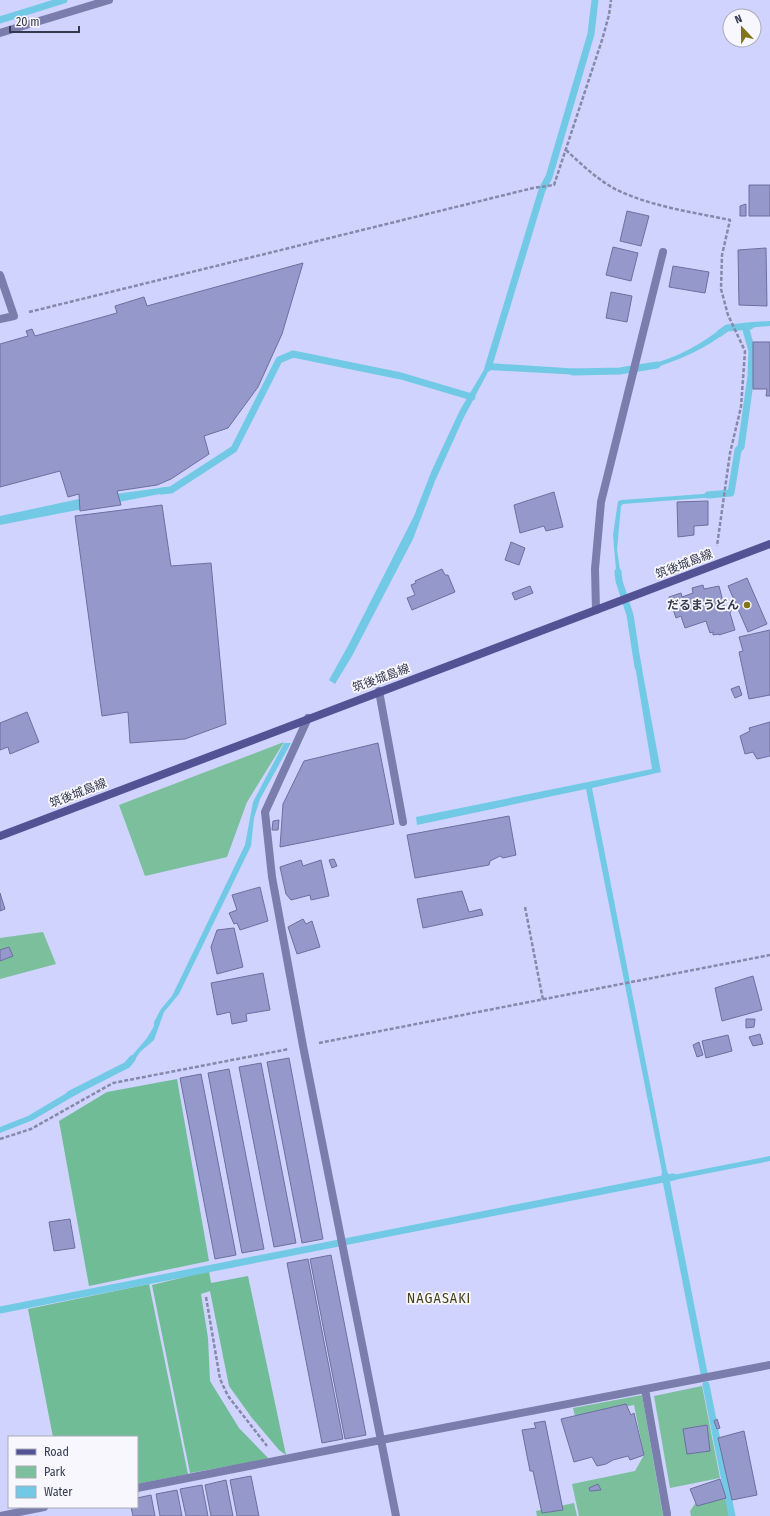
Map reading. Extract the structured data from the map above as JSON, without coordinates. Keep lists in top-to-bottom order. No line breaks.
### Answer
{"streets":{"main road":["筑後城島線"]},"districts":["NAGASAKI"],"places":["だるまうどん"],"legend":["Road","Park","Water"],"scale_bar":"20 m","north":"top"}
